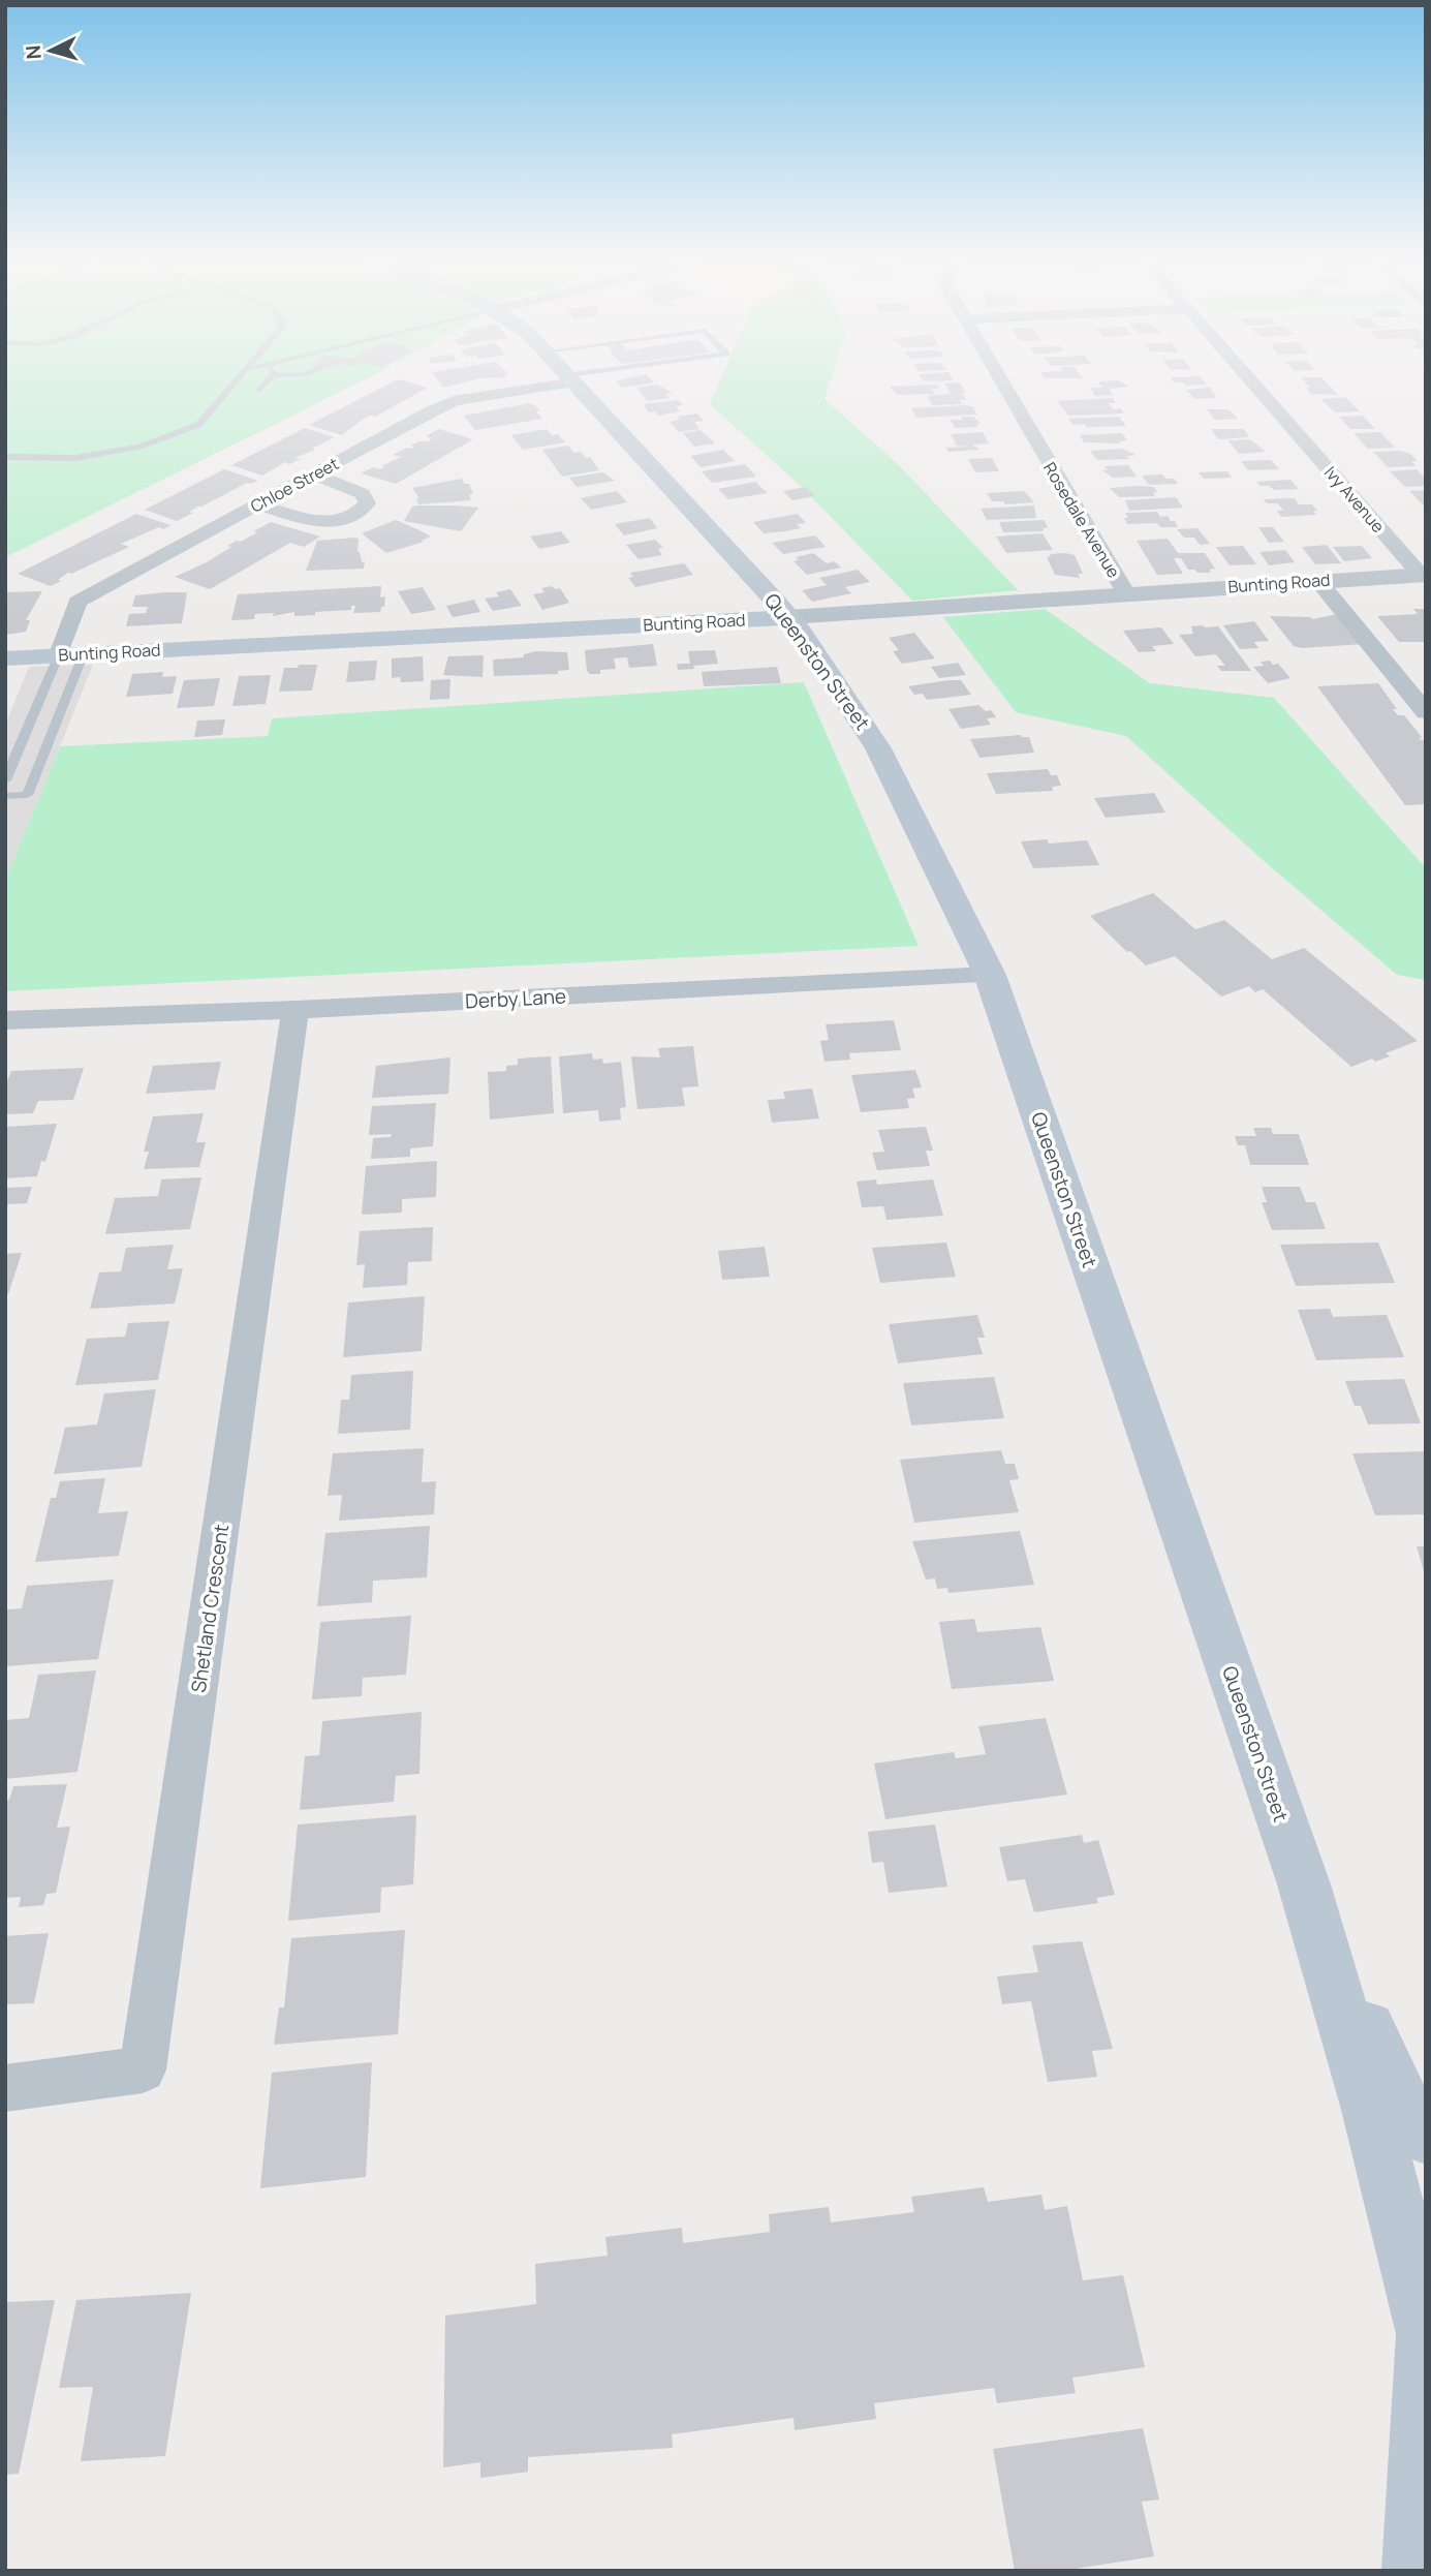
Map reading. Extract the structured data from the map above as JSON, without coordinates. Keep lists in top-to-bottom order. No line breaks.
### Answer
{"streets":{"main road":["Bunting Road","Queenston Street"],"street":["Chloe Street","Ivy Avenue","Rosedale Avenue","Derby Lane","Shetland Crescent"]},"crossings":[["Chloe Street","Bunting Road"],["Ivy Avenue","Bunting Road"],["Rosedale Avenue","Bunting Road"],["Bunting Road","Queenston Street"],["Queenston Street","Derby Lane"],["Derby Lane","Shetland Crescent"]],"north":"left"}
